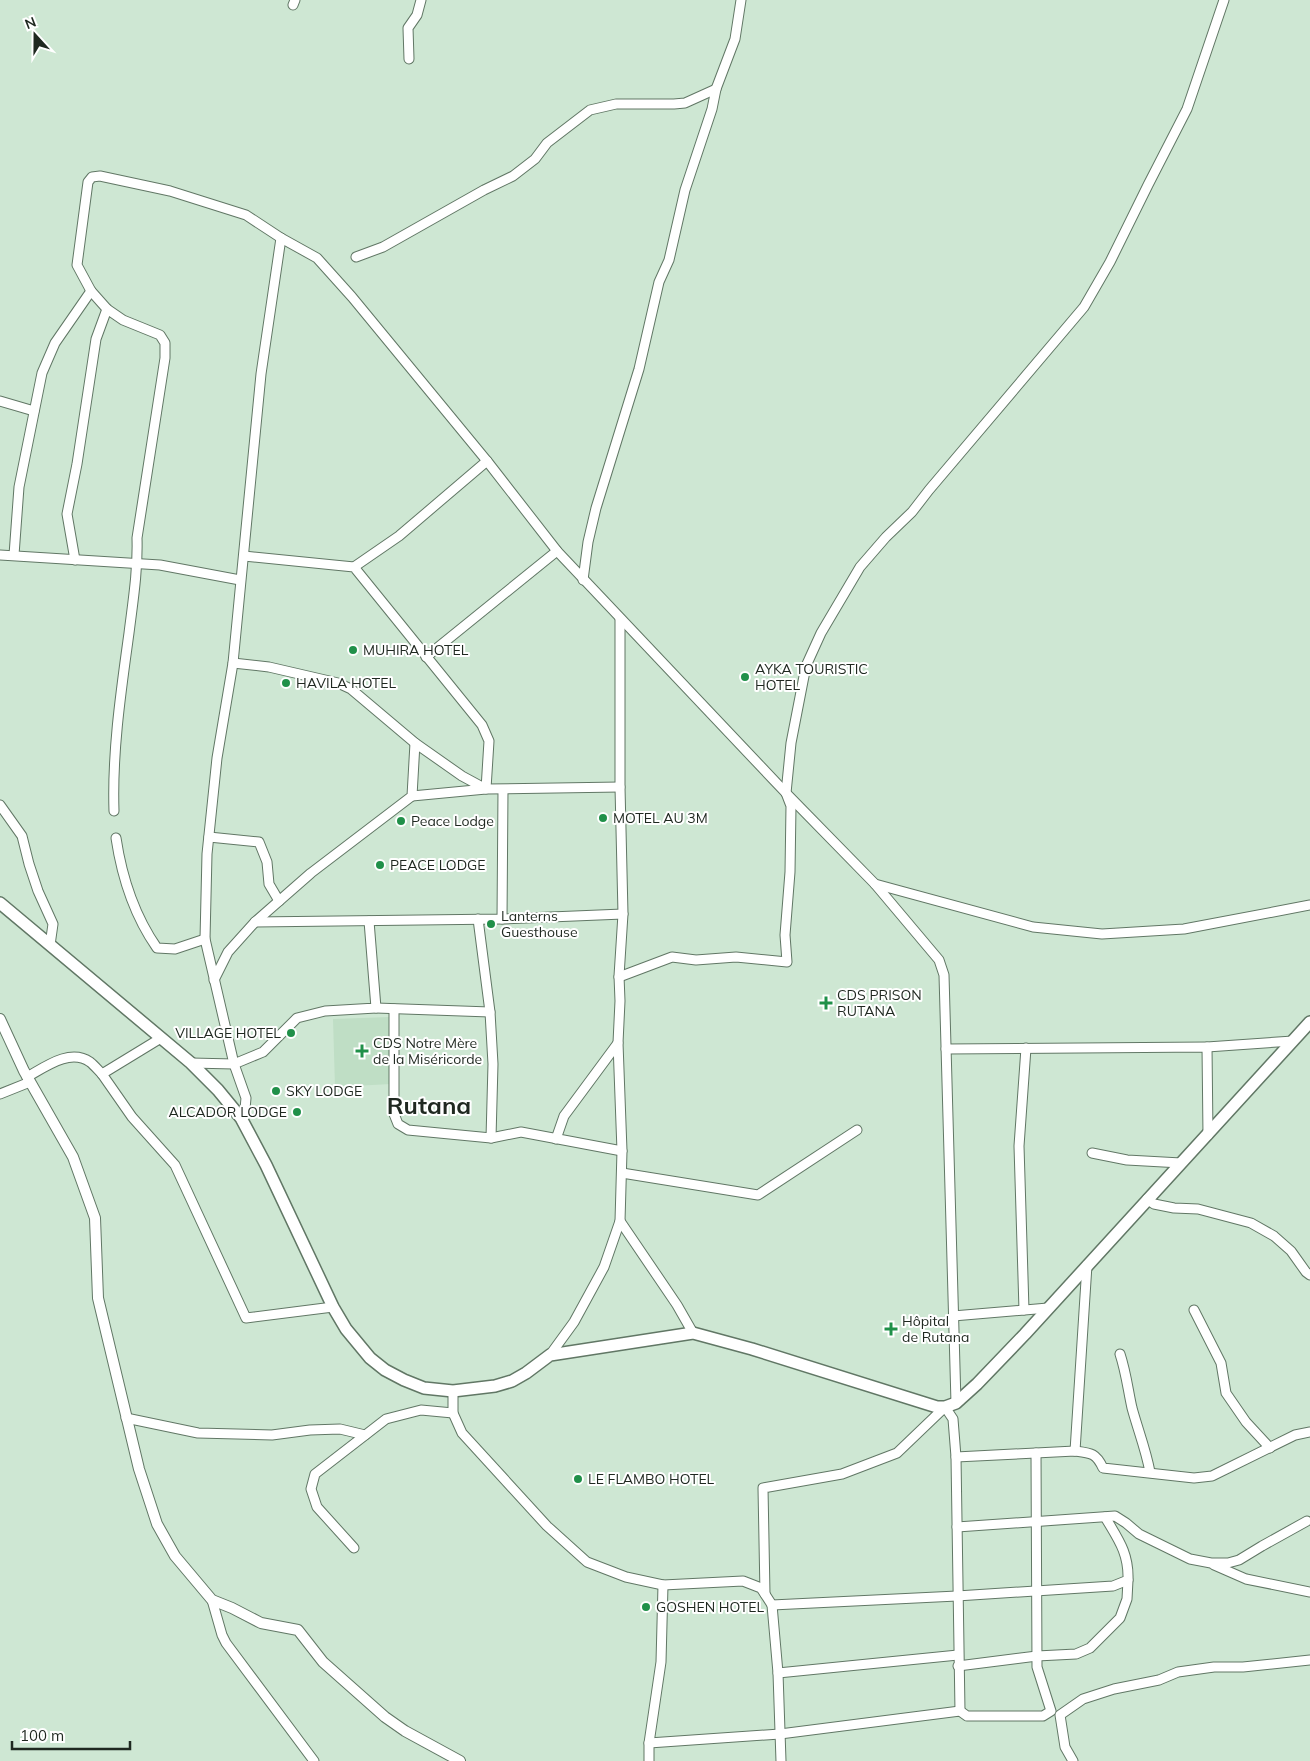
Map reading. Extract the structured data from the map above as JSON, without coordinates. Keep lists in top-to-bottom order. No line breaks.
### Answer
{"districts":["Rutana"],"places":{"other":["MUHIRA HOTEL","AYKA TOURISTIC HOTEL","HAVILA HOTEL","MOTEL AU 3M","Peace Lodge","PEACE LODGE","Lanterns Guesthouse","VILLAGE HOTEL","SKY LODGE","ALCADOR LODGE","LE FLAMBO HOTEL","GOSHEN HOTEL"],"health":["CDS PRISON RUTANA","CDS Notre Mère de la Miséricorde","Hôpital de Rutana"]},"scale_bar":"100 m","north":"top"}
